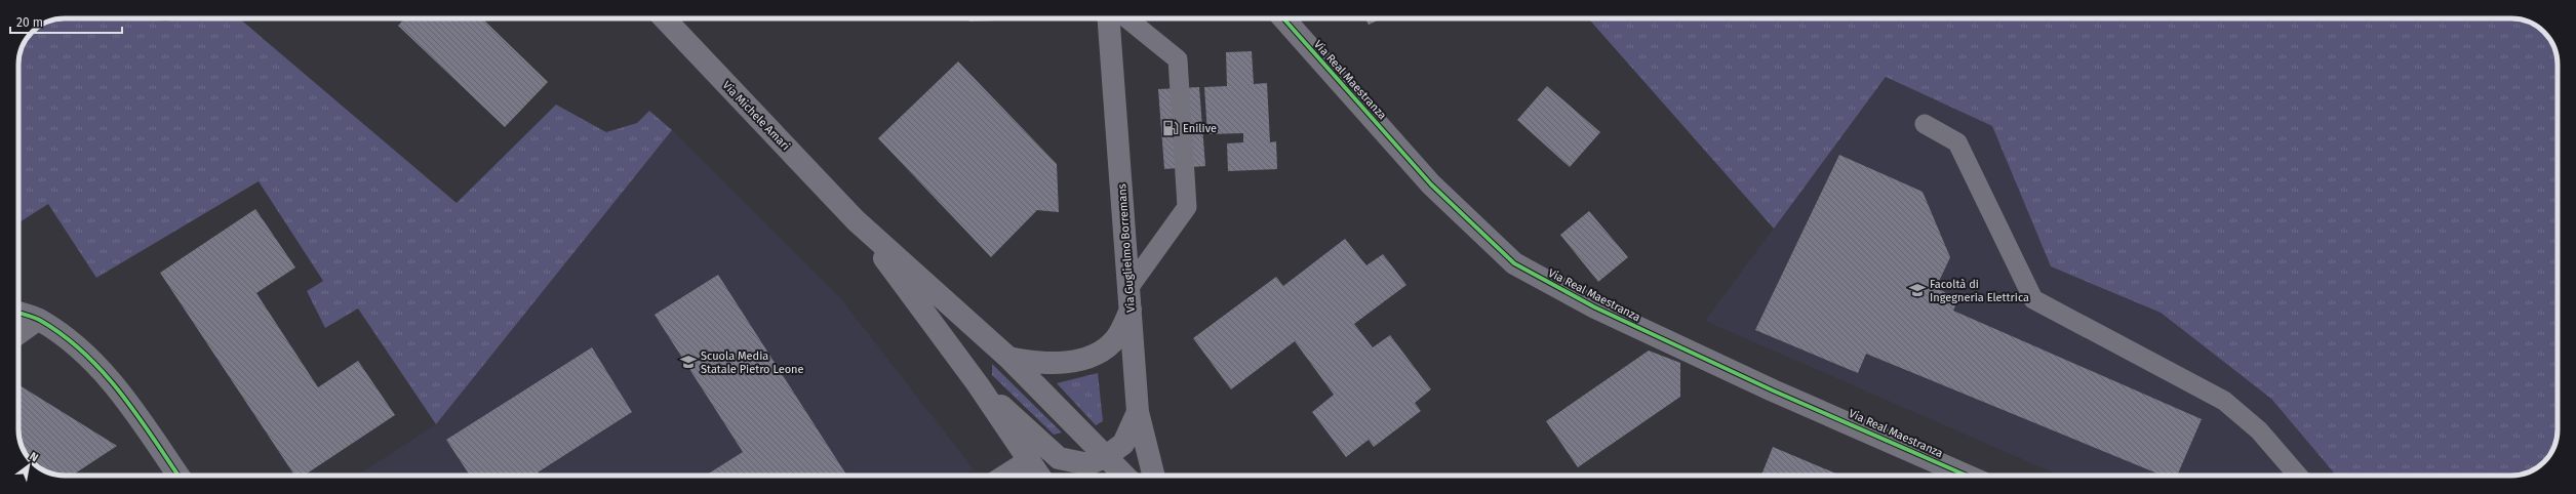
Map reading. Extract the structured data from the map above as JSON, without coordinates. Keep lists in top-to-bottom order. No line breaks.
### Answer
{"streets":{"main road":["Via Real Maestranza","Via Michele Amari","Via Guglielmo Borremans"]},"places":{"fuel station":["Enilive"],"school or university":["Facoltà di Ingegneria Elettrica","Scuola Media Statale Pietro Leone"]},"scale_bar":"20 m","north":"top right"}
